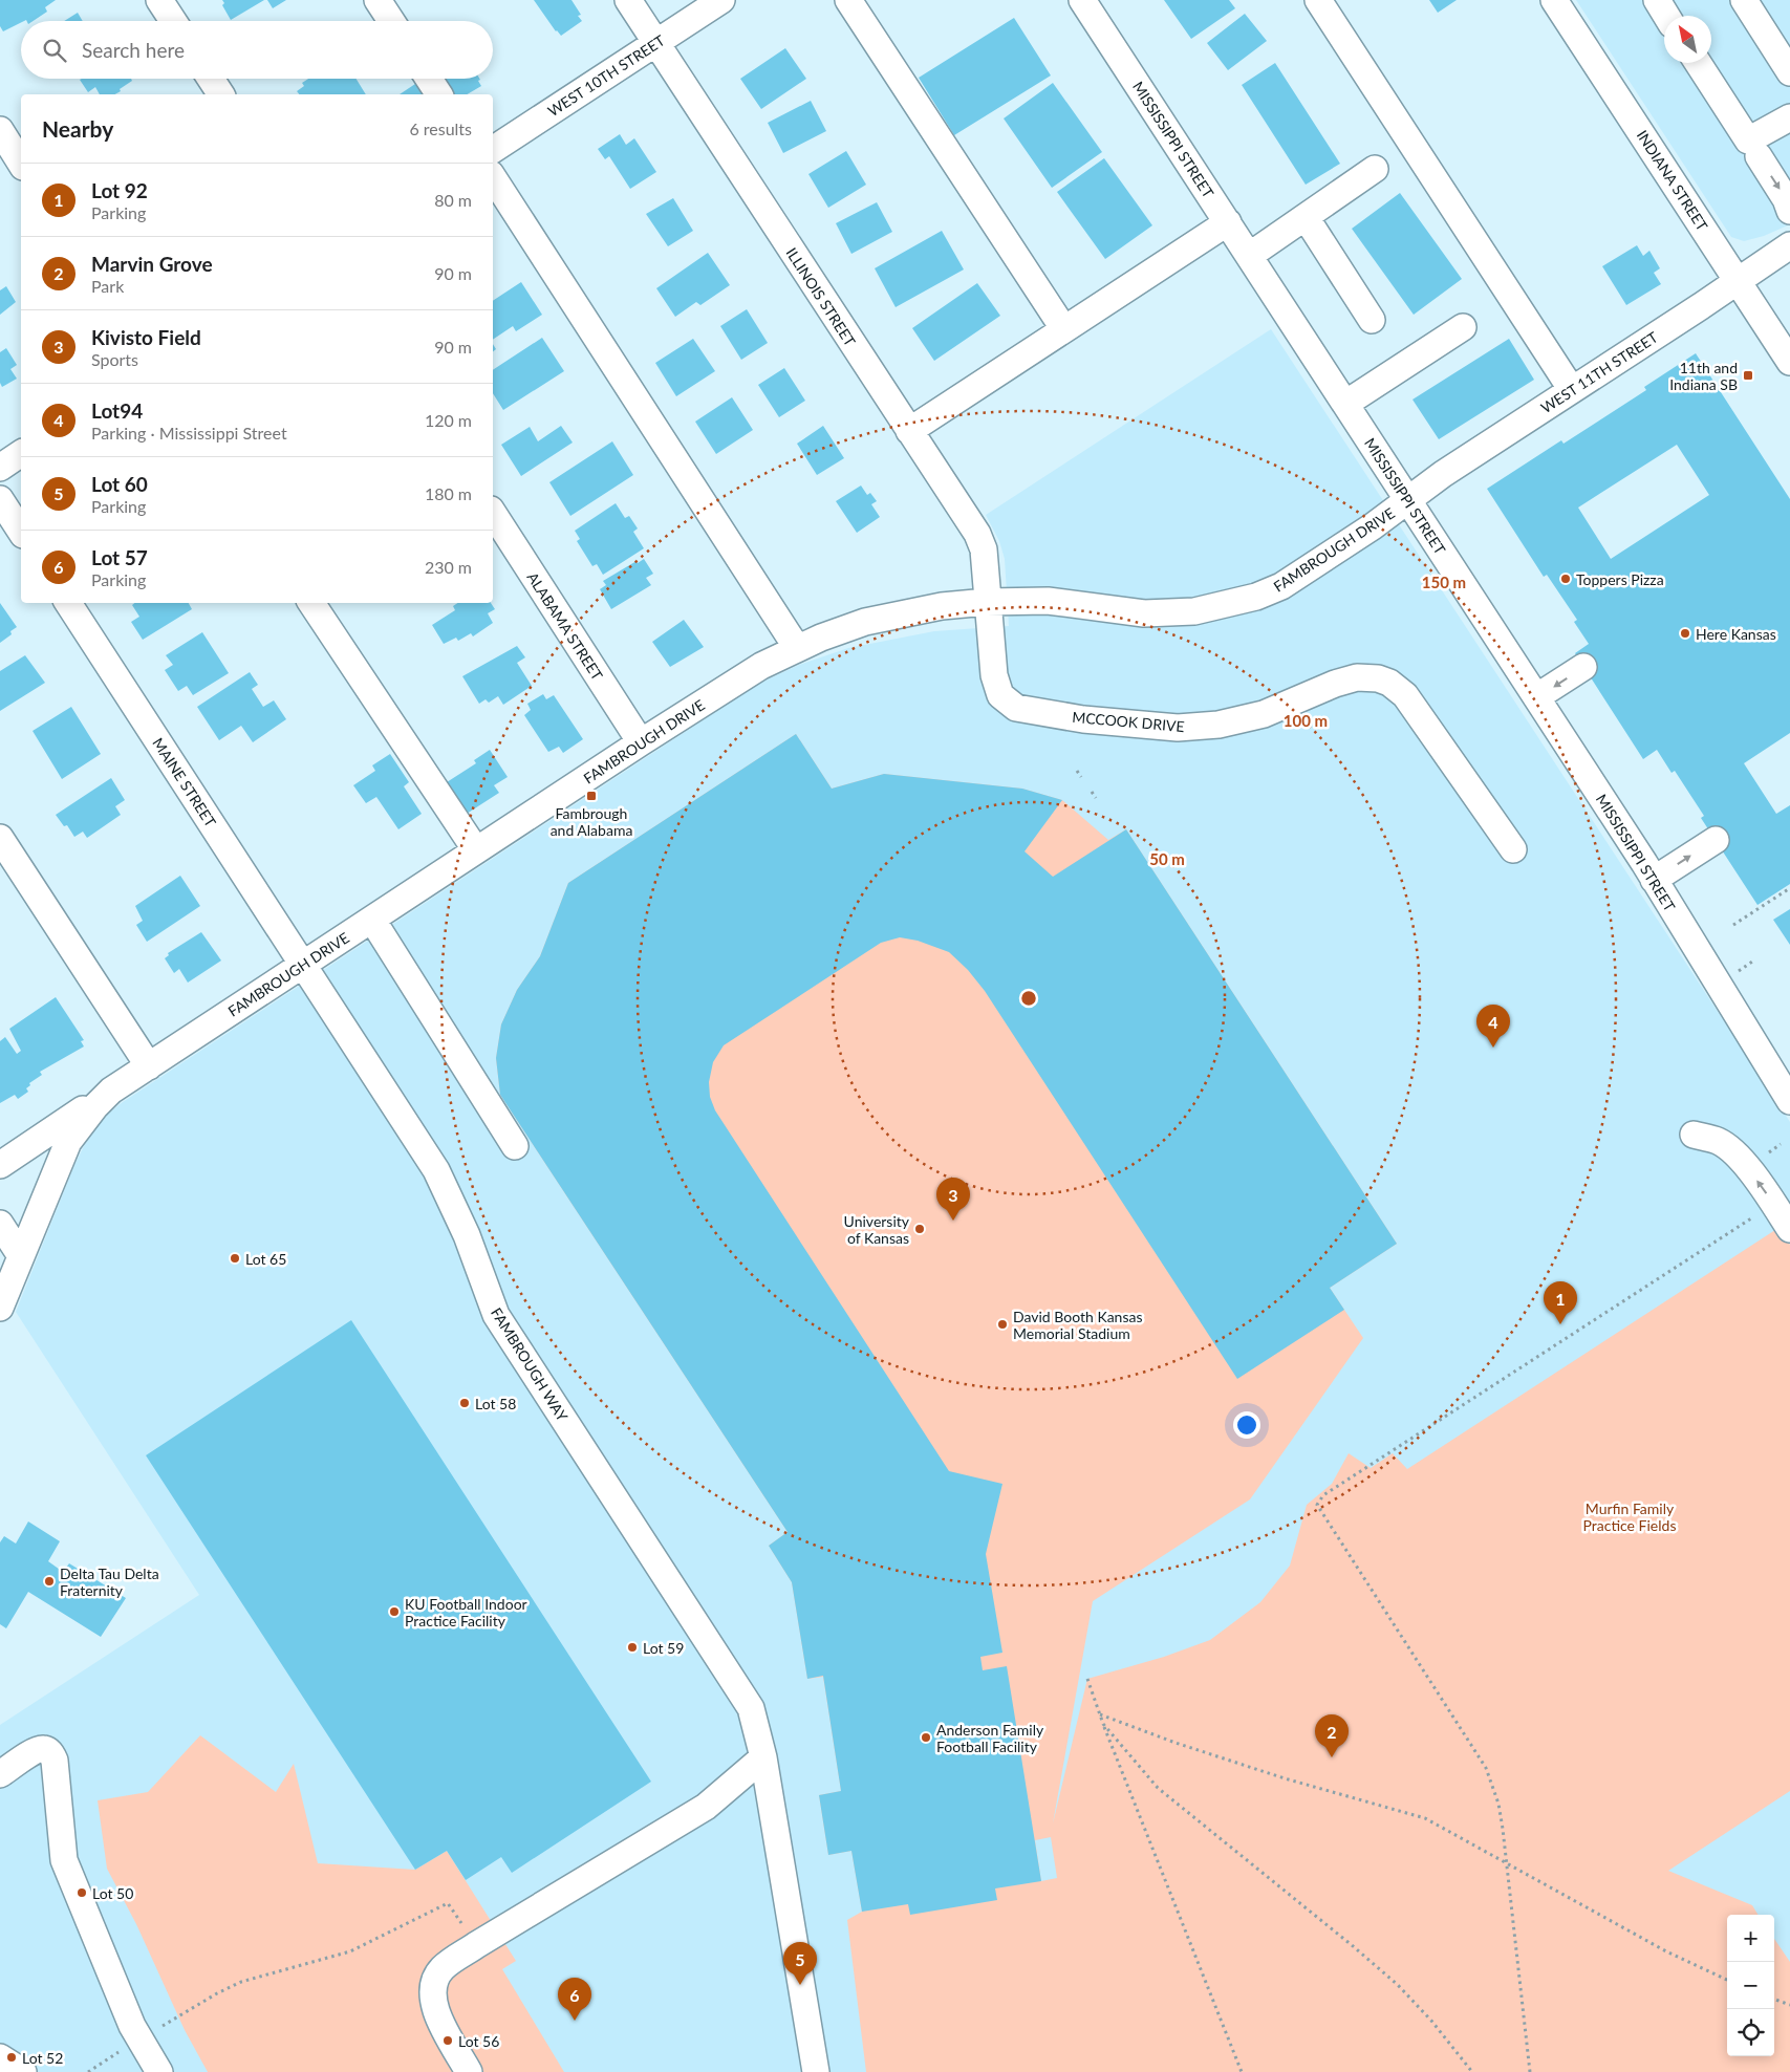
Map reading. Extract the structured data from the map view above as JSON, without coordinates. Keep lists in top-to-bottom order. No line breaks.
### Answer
{"streets":{"street":["WEST 10TH STREET","MISSISSIPPI STREET","INDIANA STREET","ILLINOIS STREET","WEST 11TH STREET","FAMBROUGH DRIVE","ALABAMA STREET","MCCOOK DRIVE","MAINE STREET","FAMBROUGH WAY"]},"crossings":[["WEST 10TH STREET","ILLINOIS STREET"],["MISSISSIPPI STREET","WEST 11TH STREET"],["MISSISSIPPI STREET","FAMBROUGH DRIVE"],["INDIANA STREET","WEST 11TH STREET"],["ILLINOIS STREET","FAMBROUGH DRIVE"],["ILLINOIS STREET","MCCOOK DRIVE"],["WEST 11TH STREET","FAMBROUGH DRIVE"],["FAMBROUGH DRIVE","ALABAMA STREET"],["FAMBROUGH DRIVE","MCCOOK DRIVE"],["FAMBROUGH DRIVE","MAINE STREET"],["FAMBROUGH DRIVE","FAMBROUGH WAY"],["MAINE STREET","FAMBROUGH WAY"]],"parks":["Murfin Family Practice Fields"],"places":{"transit":["11th and Indiana SB","Fambrough and Alabama"],"other":["Toppers Pizza","Here Kansas","University of Kansas","Lot 65","David Booth Kansas Memorial Stadium","Lot 58","Delta Tau Delta Fraternity","KU Football Indoor Practice Facility","Lot 59","Anderson Family Football Facility","Lot 50","Lot 56","Lot 52"]},"north":"top left","page":{"search":"Search here","heading":["Nearby","6 results"],"list":[{"mark":"1","name":"Lot 92","note":"Parking","value":"80 m"},{"mark":"2","name":"Marvin Grove","note":"Park","value":"90 m"},{"mark":"3","name":"Kivisto Field","note":"Sports","value":"90 m"},{"mark":"4","name":"Lot94","note":"Parking · Mississippi Street","value":"120 m"},{"mark":"5","name":"Lot 60","note":"Parking","value":"180 m"},{"mark":"6","name":"Lot 57","note":"Parking","value":"230 m"}],"pins":["4","3","1","2","5","6"],"map_buttons":["+","−"]},"rings":["150 m","100 m","50 m"]}
